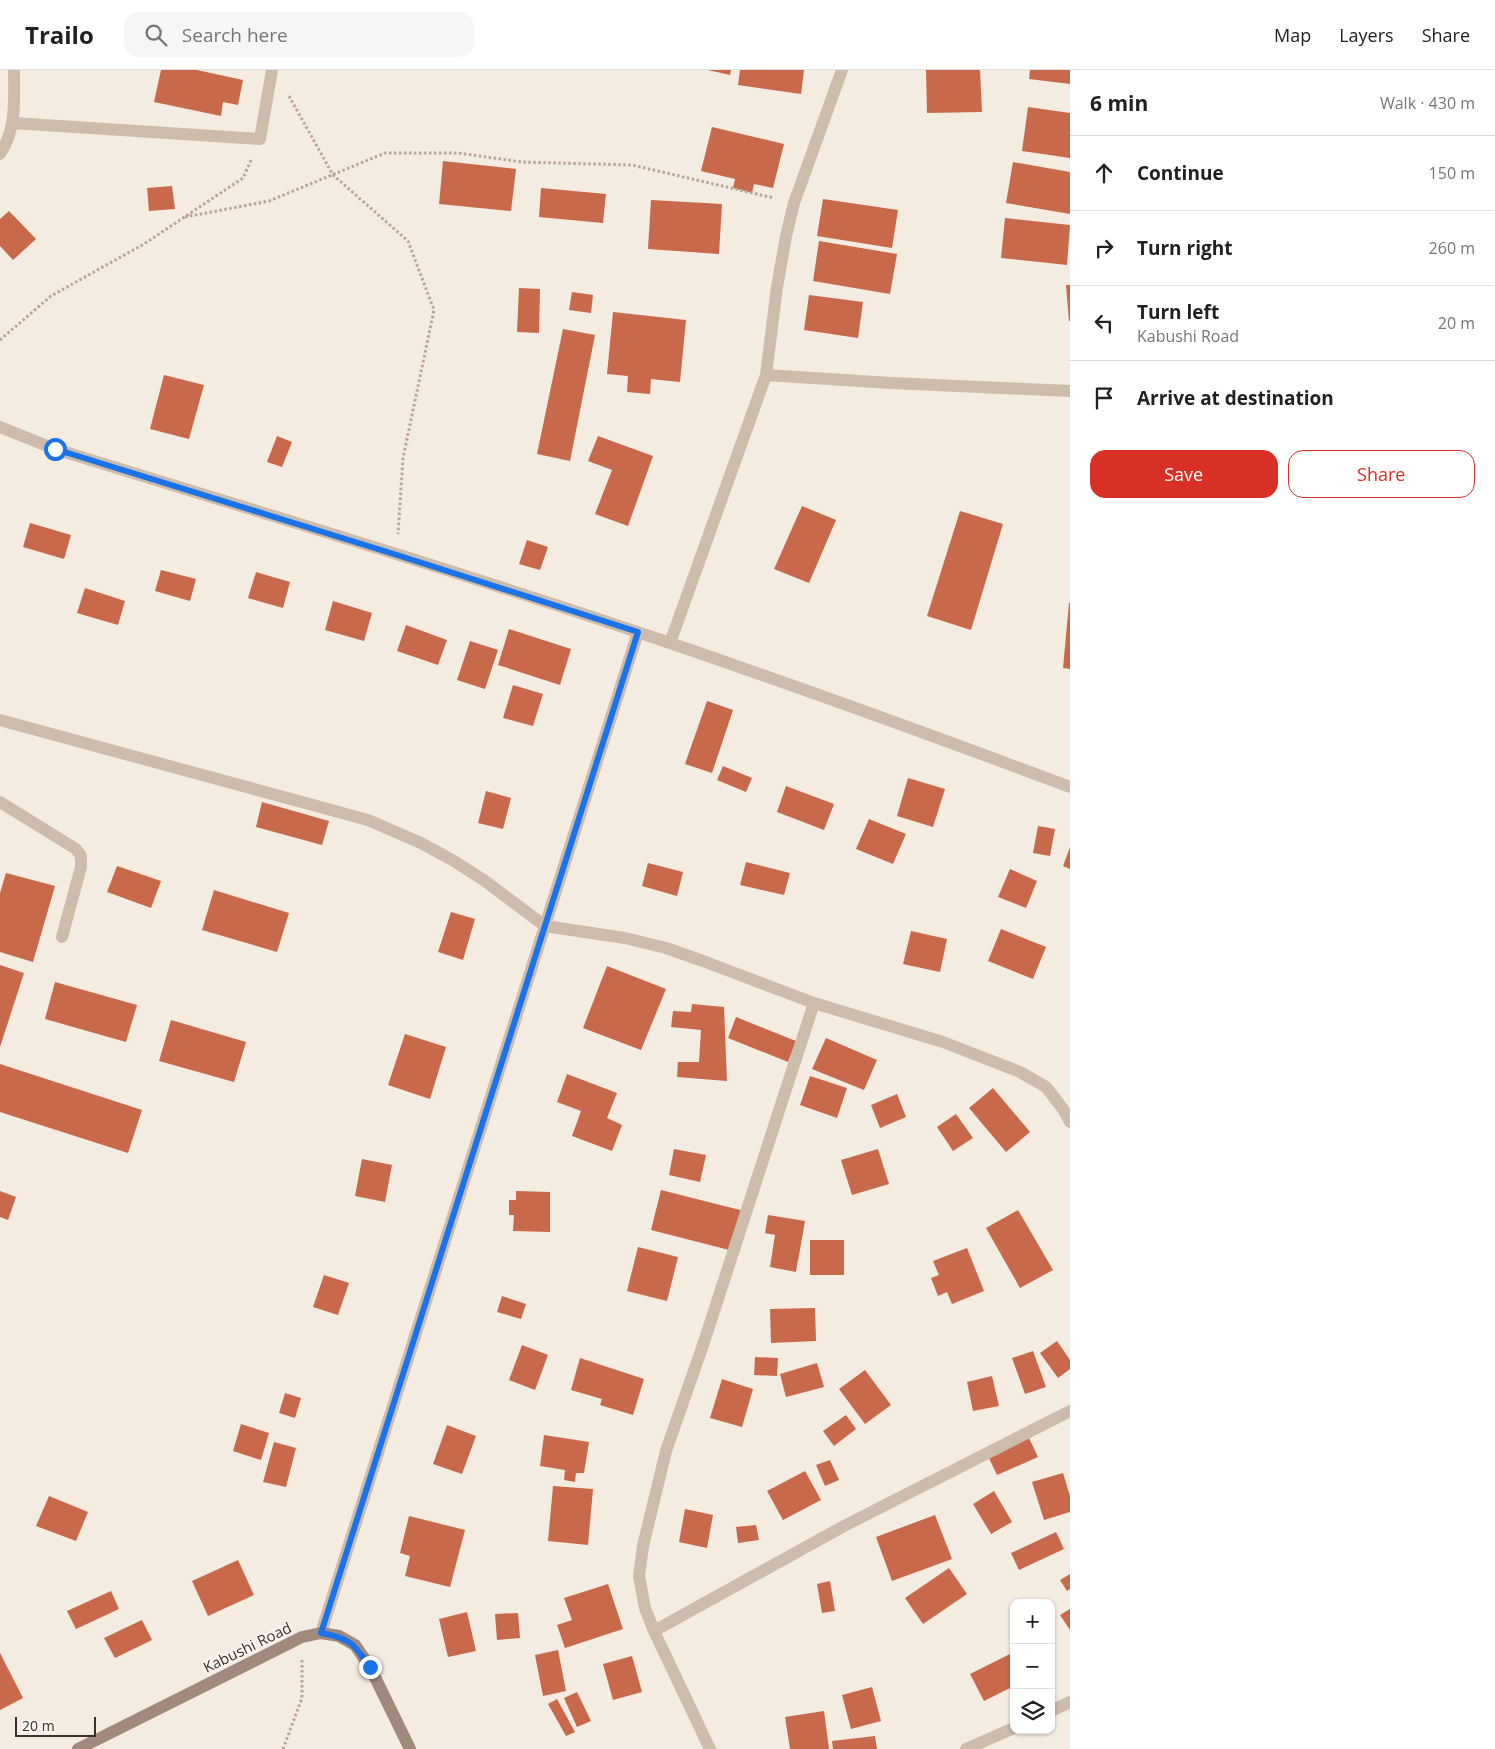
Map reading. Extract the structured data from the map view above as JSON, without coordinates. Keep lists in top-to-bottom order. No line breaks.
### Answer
{"streets":{"main road":["Kabushi Road"]},"scale_bar":"20 m","page":{"header":"Trailo","search":"Search here","nav":["Map","Layers","Share"],"heading":["6 min","Walk · 430 m"],"list":[["Continue","150 m"],["Turn right","260 m"],["Turn left","Kabushi Road","20 m"],"Arrive at destination"],"buttons":["Save","Share"],"map_buttons":["+","−"],"scale":"20 m"}}
